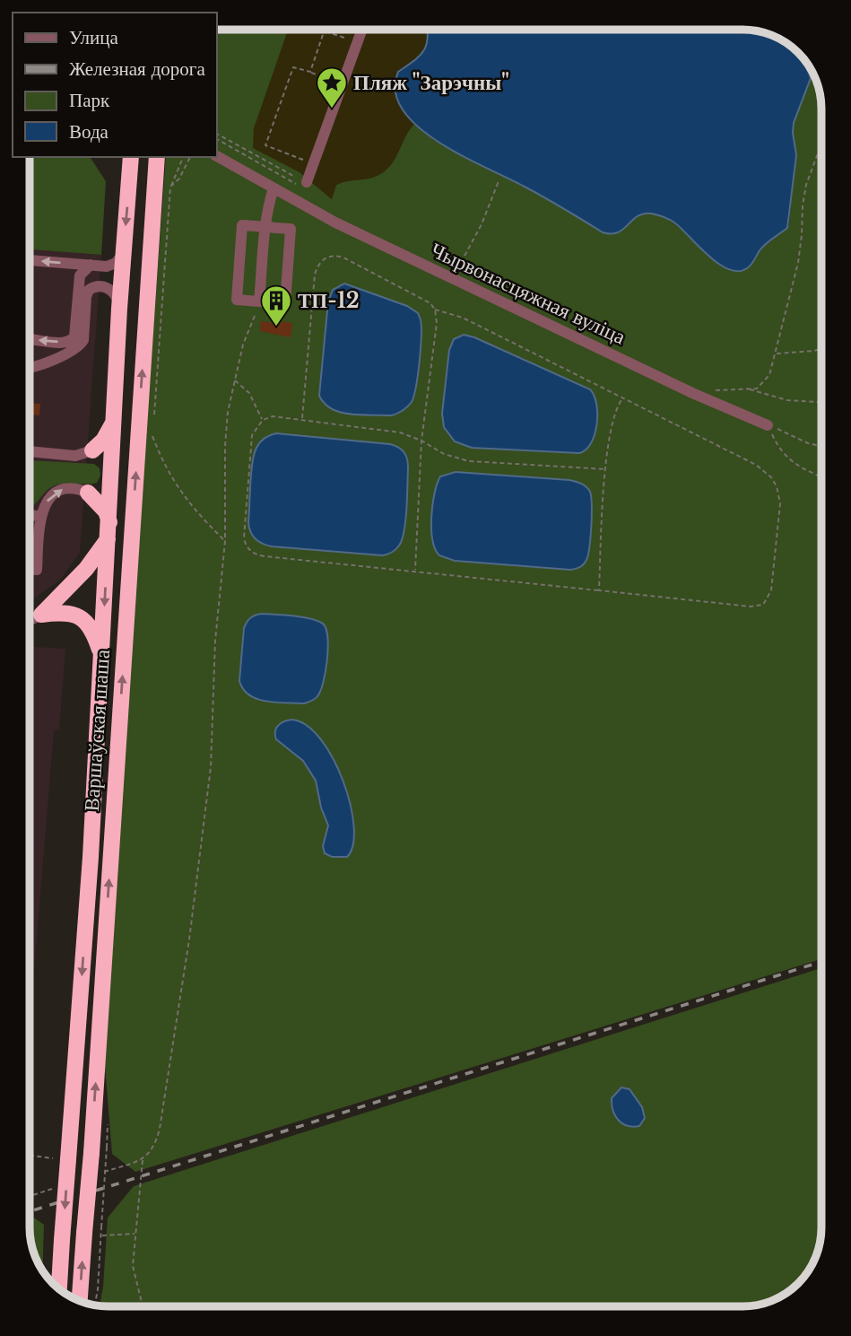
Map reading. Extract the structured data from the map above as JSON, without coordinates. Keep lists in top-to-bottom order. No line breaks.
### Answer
{"streets":{"highway":["Варшаўская шаша"],"street":["Чырвонасцяжная вуліца"]},"places":{"place":["Пляж \"Зарэчны\""],"building":["ТП-12"]},"legend":["Улица","Железная дорога","Парк","Вода"]}
